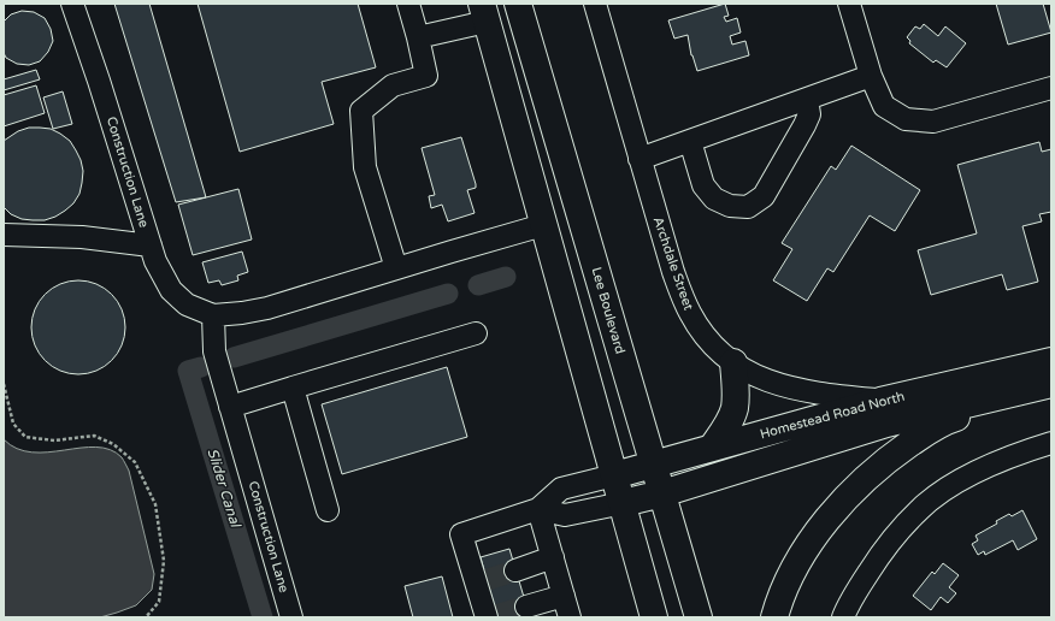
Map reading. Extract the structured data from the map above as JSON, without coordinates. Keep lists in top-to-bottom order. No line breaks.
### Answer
{"streets":{"main road":["Lee Boulevard","Homestead Road North"],"street":["Construction Lane","Archdale Street"]},"crossings":[["Archdale Street","Homestead Road North"],["Lee Boulevard","Homestead Road North"]],"water":["Slider Canal"]}
